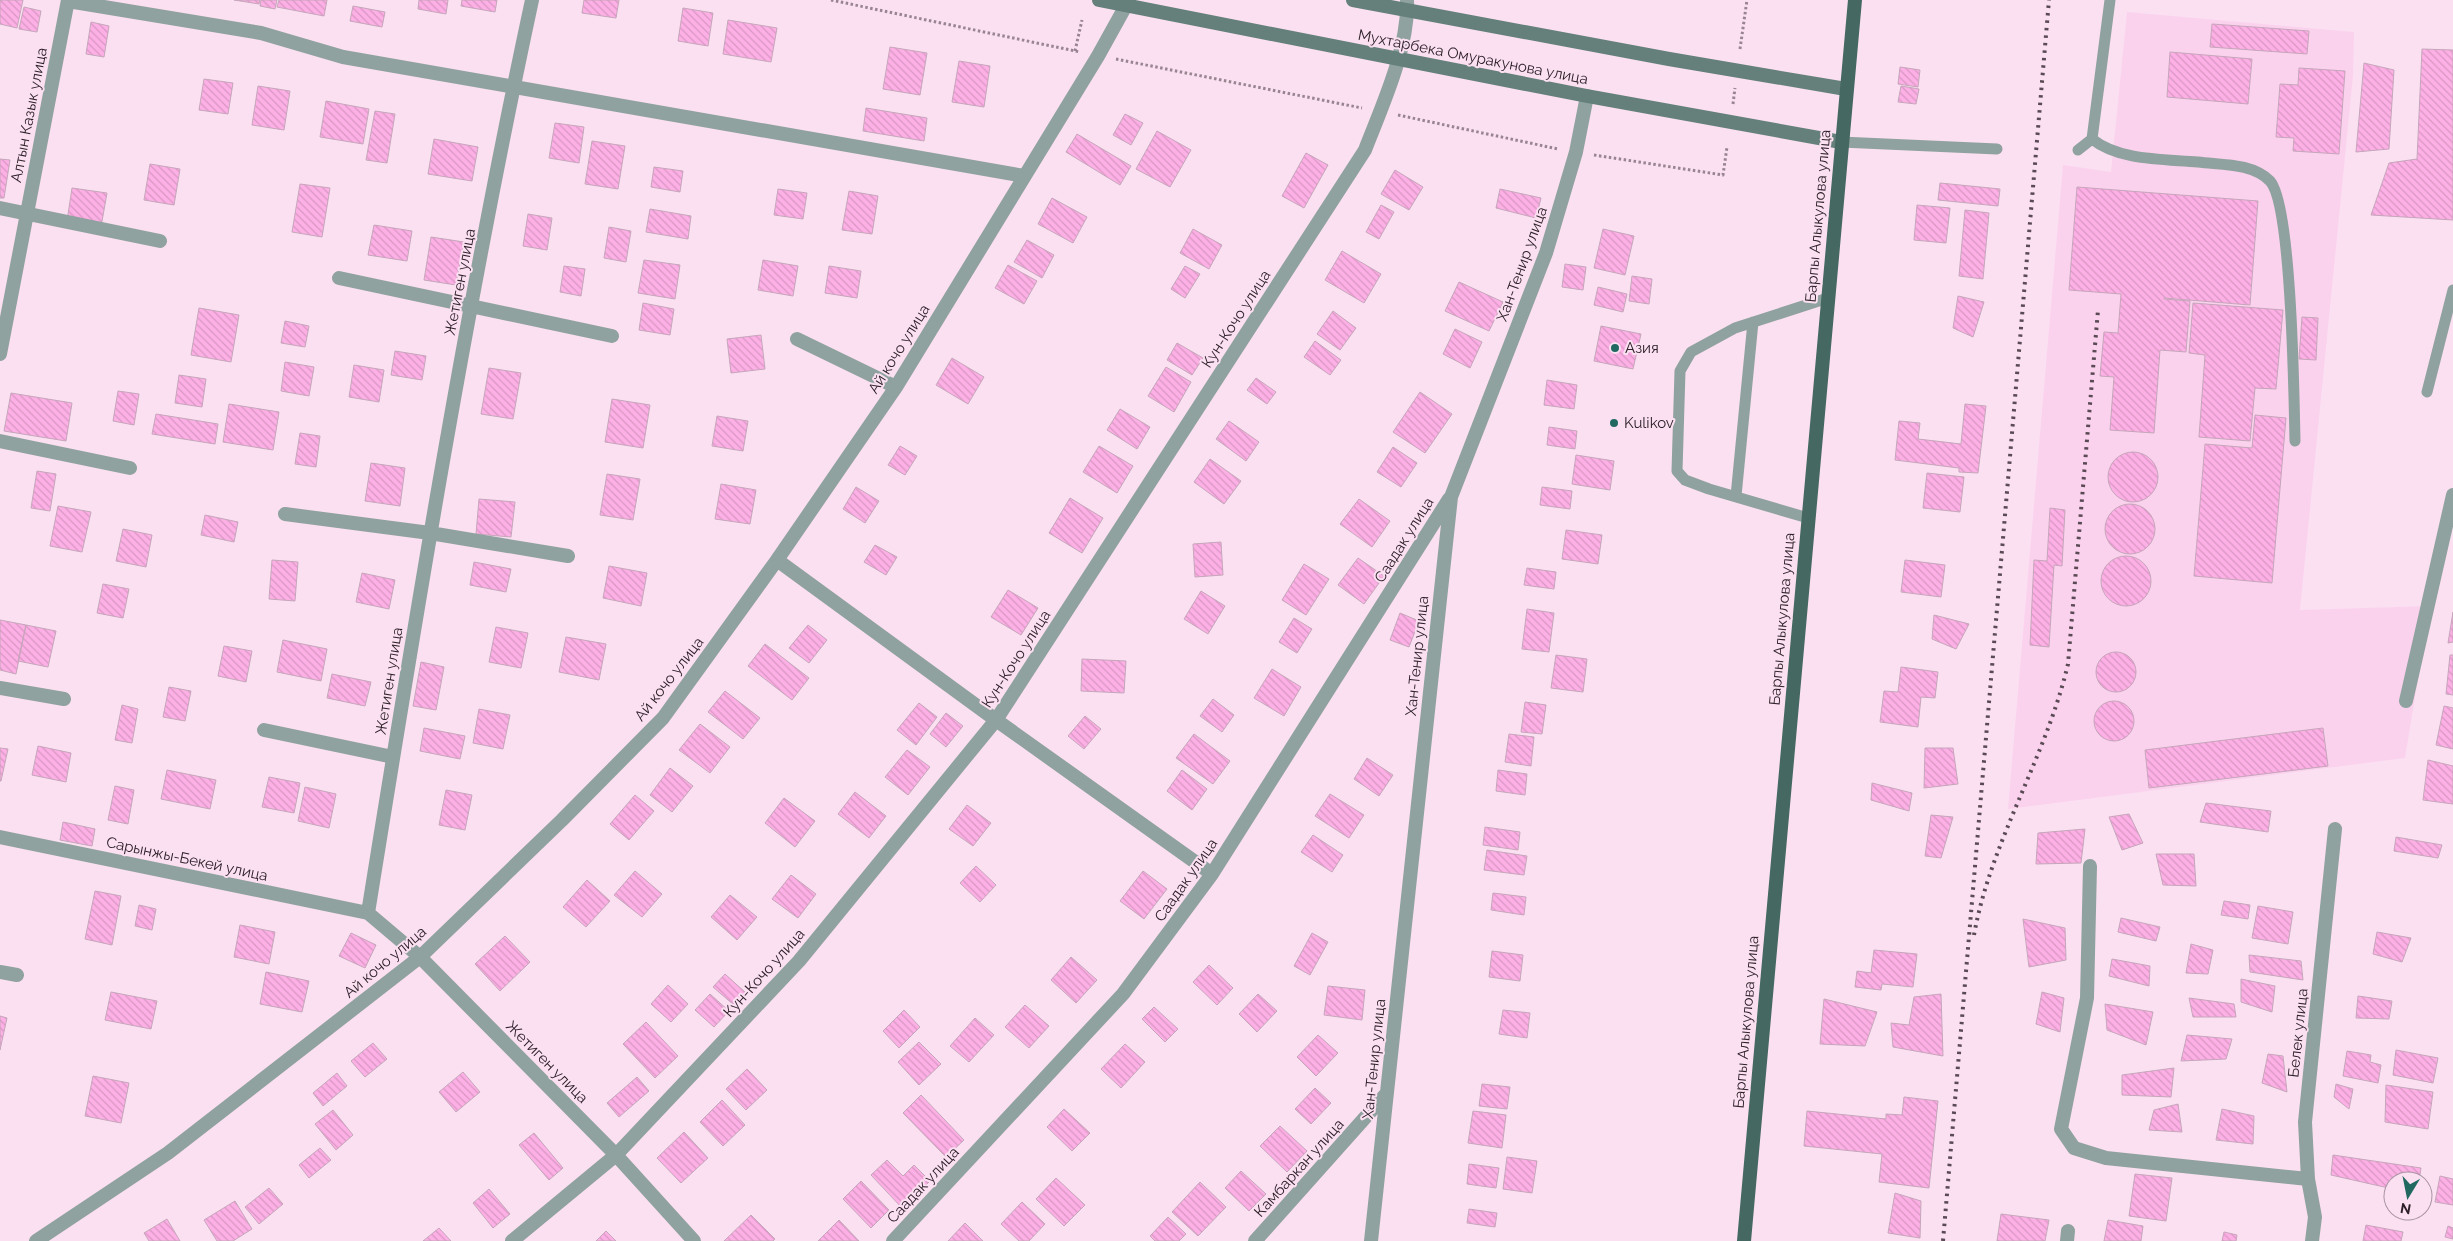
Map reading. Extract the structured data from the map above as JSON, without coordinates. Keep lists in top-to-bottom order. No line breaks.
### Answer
{"streets":{"main road":["Мухтарбека Омуракунова улица","Барпы Алыкулова улица"],"street":["Алтын Казык улица","Хан-Тенир улица","Жетиген улица","Кун-Кочо улица","Ай кочо улица","Саадак улица","Сарынжы-Бекей улица","Белек улица","Камбаркан улица"]},"crossings":[["Мухтарбека Омуракунова улица","Барпы Алыкулова улица"],["Мухтарбека Омуракунова улица","Хан-Тенир улица"],["Мухтарбека Омуракунова улица","Кун-Кочо улица"],["Мухтарбека Омуракунова улица","Ай кочо улица"],["Хан-Тенир улица","Саадак улица"],["Хан-Тенир улица","Камбаркан улица"],["Жетиген улица","Кун-Кочо улица"],["Жетиген улица","Ай кочо улица"],["Жетиген улица","Сарынжы-Бекей улица"]],"places":["Азия","Kulikov"],"north":"bottom"}
